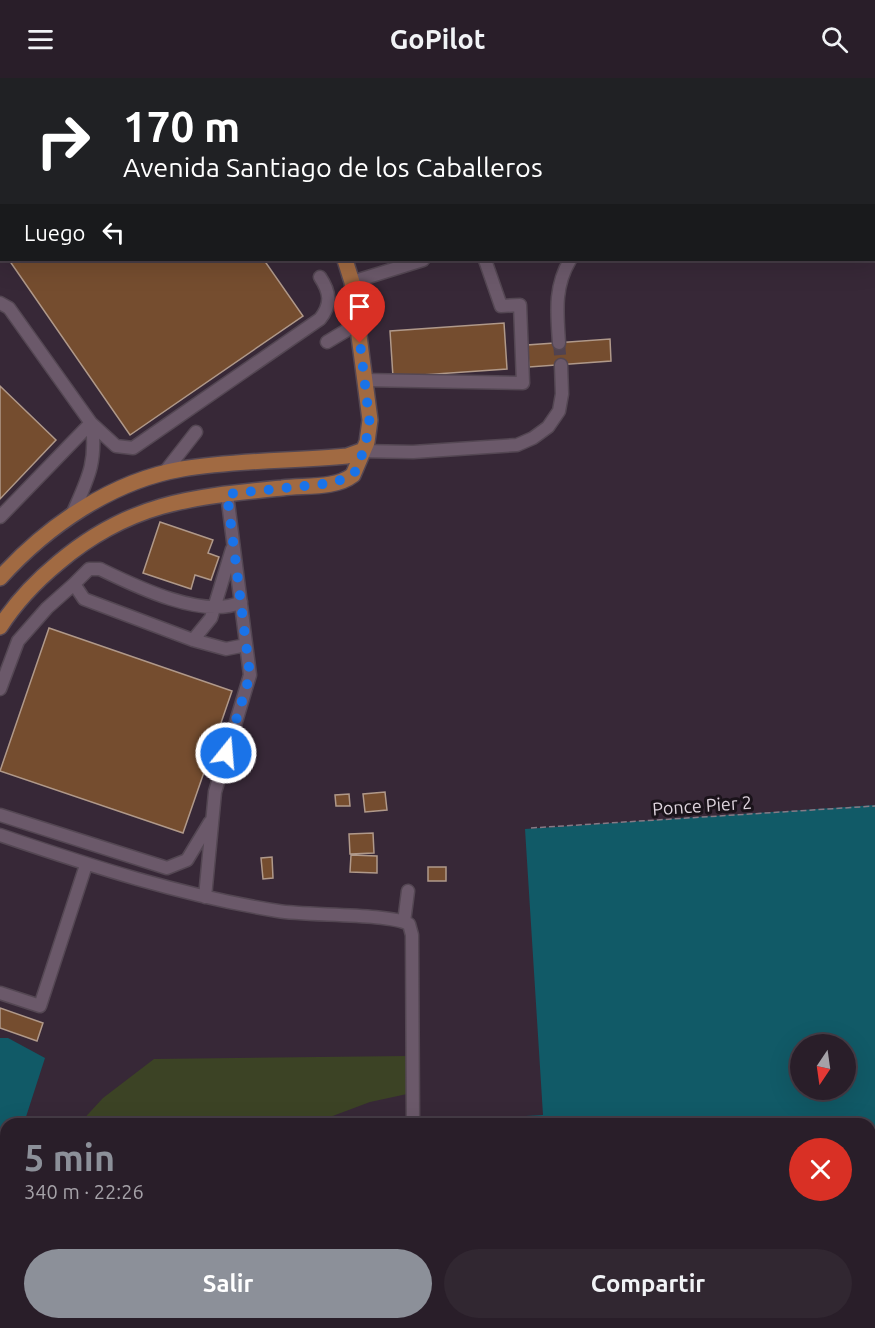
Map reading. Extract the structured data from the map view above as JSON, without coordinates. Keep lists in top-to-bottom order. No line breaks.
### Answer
{"streets":{"path":["Ponce Pier 2"]},"north":"bottom","page":{"header":"GoPilot","turn":["170 m","Avenida Santiago de los Caballeros"],"then":"Luego","heading":["5 min","340 m · 22:26"],"buttons":["Salir","Compartir"]}}
